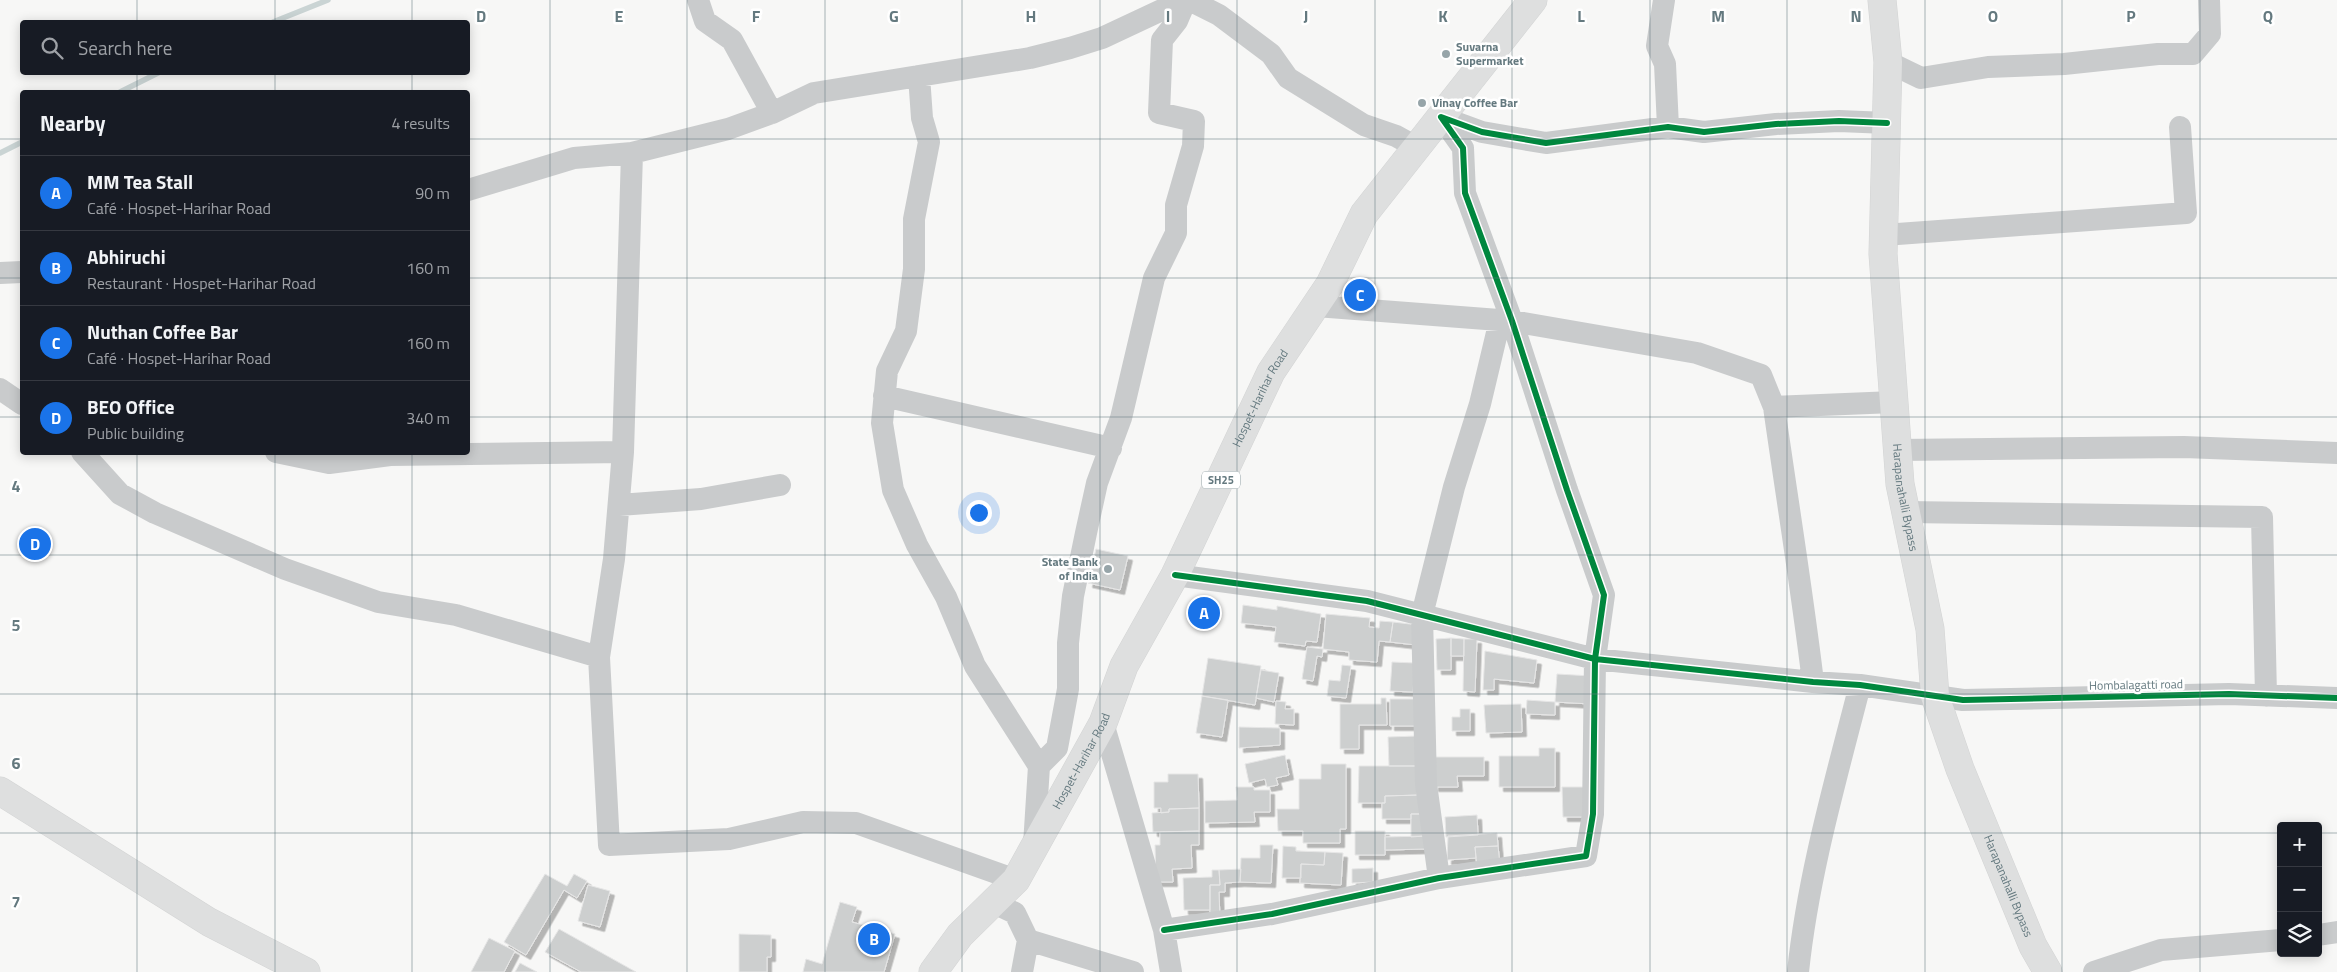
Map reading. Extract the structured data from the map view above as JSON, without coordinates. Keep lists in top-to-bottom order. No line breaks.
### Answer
{"streets":{"main road":["Hospet-Harihar Road","SH25","Harapanahalli Bypass"],"street":["Hombalagatti road"]},"crossings":[["Hospet-Harihar Road","Hombalagatti road"],["Harapanahalli Bypass","Hombalagatti road"]],"places":["Suvarna Supermarket","Vinay Coffee Bar","State Bank of India"],"page":{"search":"Search here","heading":["Nearby","4 results"],"list":[{"mark":"A","name":"MM Tea Stall","note":"Café · Hospet-Harihar Road","value":"90 m"},{"mark":"B","name":"Abhiruchi","note":"Restaurant · Hospet-Harihar Road","value":"160 m"},{"mark":"C","name":"Nuthan Coffee Bar","note":"Café · Hospet-Harihar Road","value":"160 m"},{"mark":"D","name":"BEO Office","note":"Public building","value":"340 m"}],"pins":["C","D","A","B"],"map_buttons":["+","−"]},"grid":{"columns":["D","E","F","G","H","I","J","K","L","M","N","O","P","Q"],"rows":["4","5","6","7"]}}
